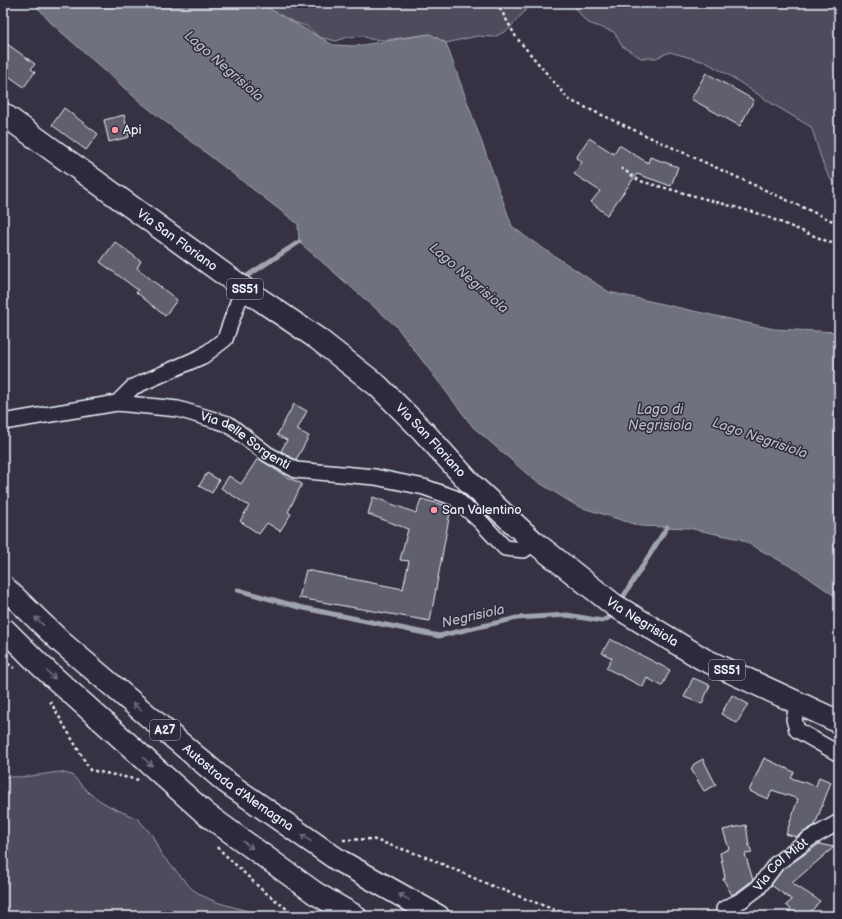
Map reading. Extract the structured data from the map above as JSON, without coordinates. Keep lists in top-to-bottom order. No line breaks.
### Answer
{"streets":{"main road":["Via San Floriano","SS51","Via Negrisiola","A27","Autostrada d'Alemagna"],"street":["Via delle Sorgenti","Via Col Miòt"]},"crossings":[["Via San Floriano","Via Negrisiola"],["Via delle Sorgenti","Via Negrisiola"]],"water":["Lago Negrisiola","Lago di Negrisiola","Negrisiola"],"places":["Api","San Valentino"]}
